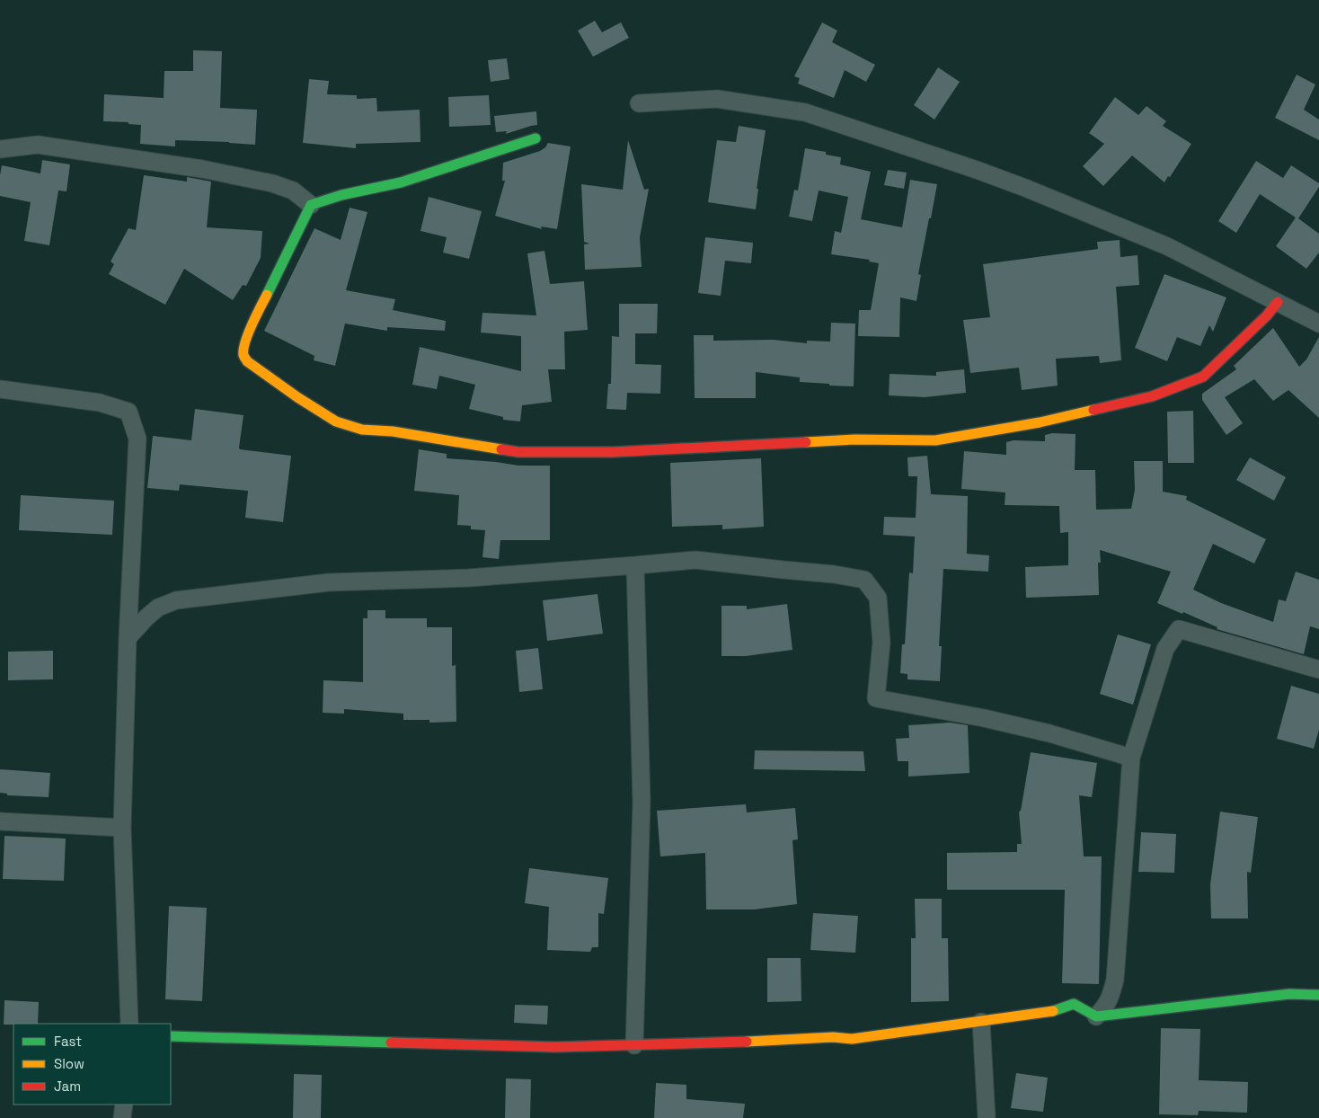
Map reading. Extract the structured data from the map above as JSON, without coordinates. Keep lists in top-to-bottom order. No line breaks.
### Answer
{"legend":["Fast","Slow","Jam"]}
